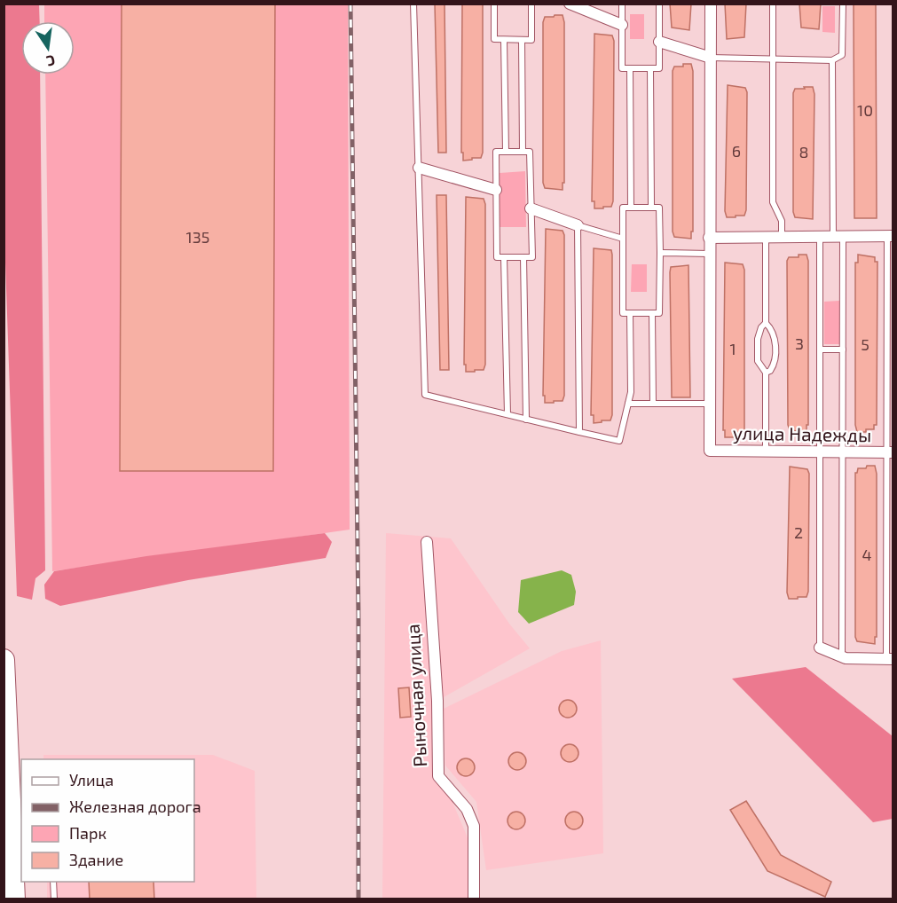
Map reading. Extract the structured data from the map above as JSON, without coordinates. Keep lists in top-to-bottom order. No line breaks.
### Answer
{"streets":{"street":["улица Надежды","Рыночная улица"]},"house_numbers":["10","6","8","135","3","5","1","2","4"],"legend":["Улица","Железная дорога","Парк","Здание"],"north":"bottom"}
